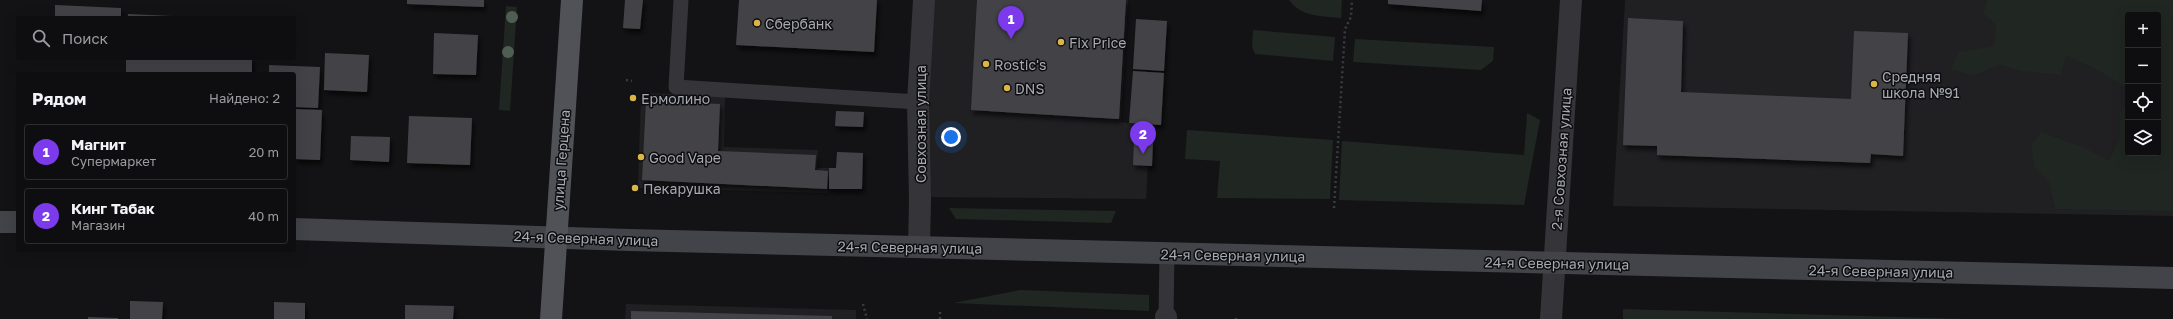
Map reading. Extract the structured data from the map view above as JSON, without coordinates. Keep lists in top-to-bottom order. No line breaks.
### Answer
{"streets":{"main road":["улица Герцена","24-я Северная улица"],"street":["Совхозная улица","2-я Совхозная улица"]},"crossings":[["Совхозная улица","24-я Северная улица"],["2-я Совхозная улица","24-я Северная улица"],["улица Герцена","24-я Северная улица"]],"places":["Сбербанк","Fix Price","Rostic's","Средняя школа №91","DNS","Ермолино","Good Vape","Пекарушка"],"page":{"pins":["1","2"],"map_buttons":["+","−"],"search":"Поиск","heading":["Рядом","Найдено: 2"],"list":[{"mark":"1","name":"Магнит","note":"Супермаркет","value":"20 m"},{"mark":"2","name":"Кинг Табак","note":"Магазин","value":"40 m"}]}}
